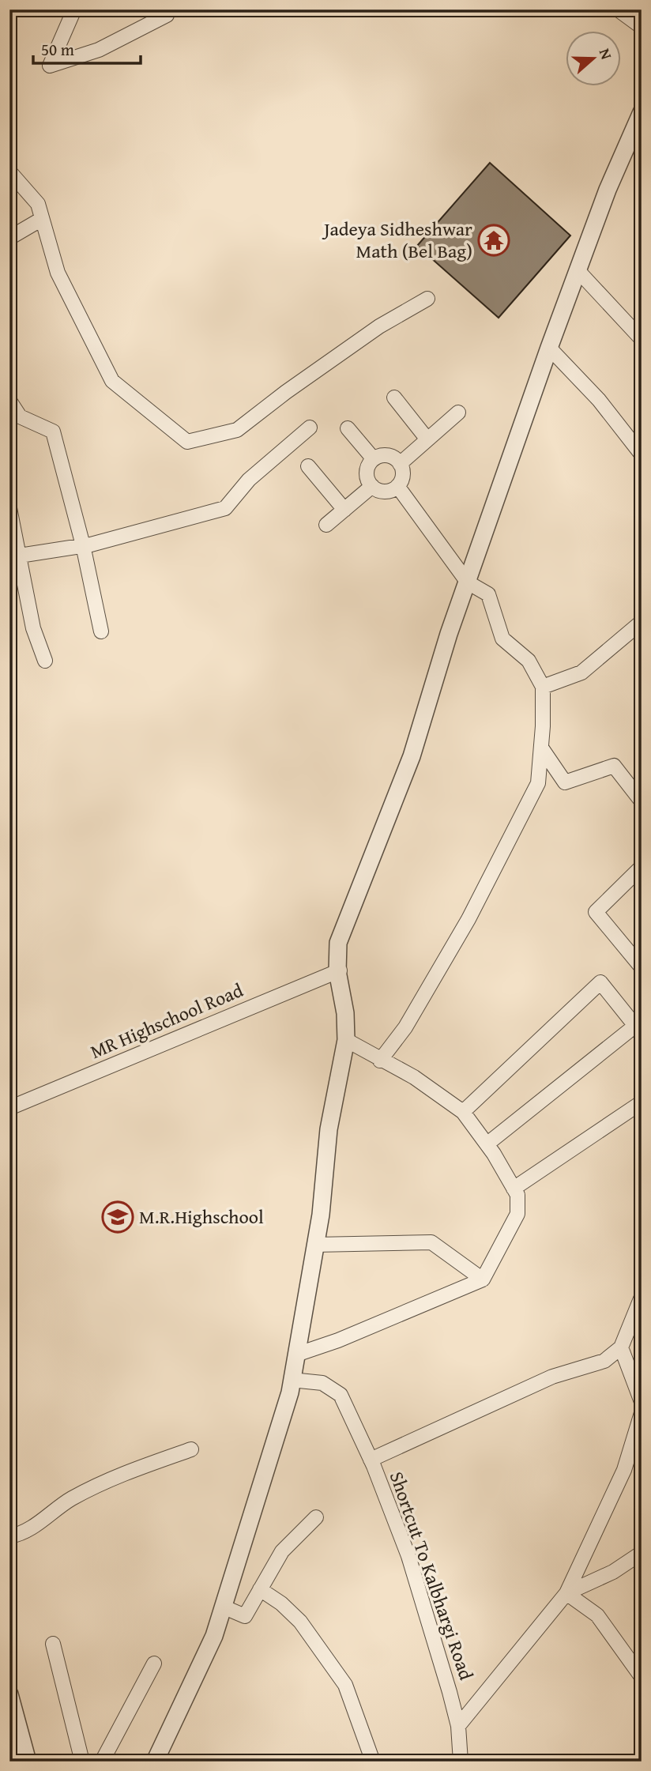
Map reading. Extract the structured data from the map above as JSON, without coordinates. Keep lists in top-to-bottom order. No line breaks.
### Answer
{"streets":{"street":["MR Highschool Road","Shortcut To Kalbhargi Road"]},"places":{"temple":["Jadeya Sidheshwar Math (Bel Bag)"],"school or university":["M.R.Highschool"]},"scale_bar":"50 m","north":"right"}
